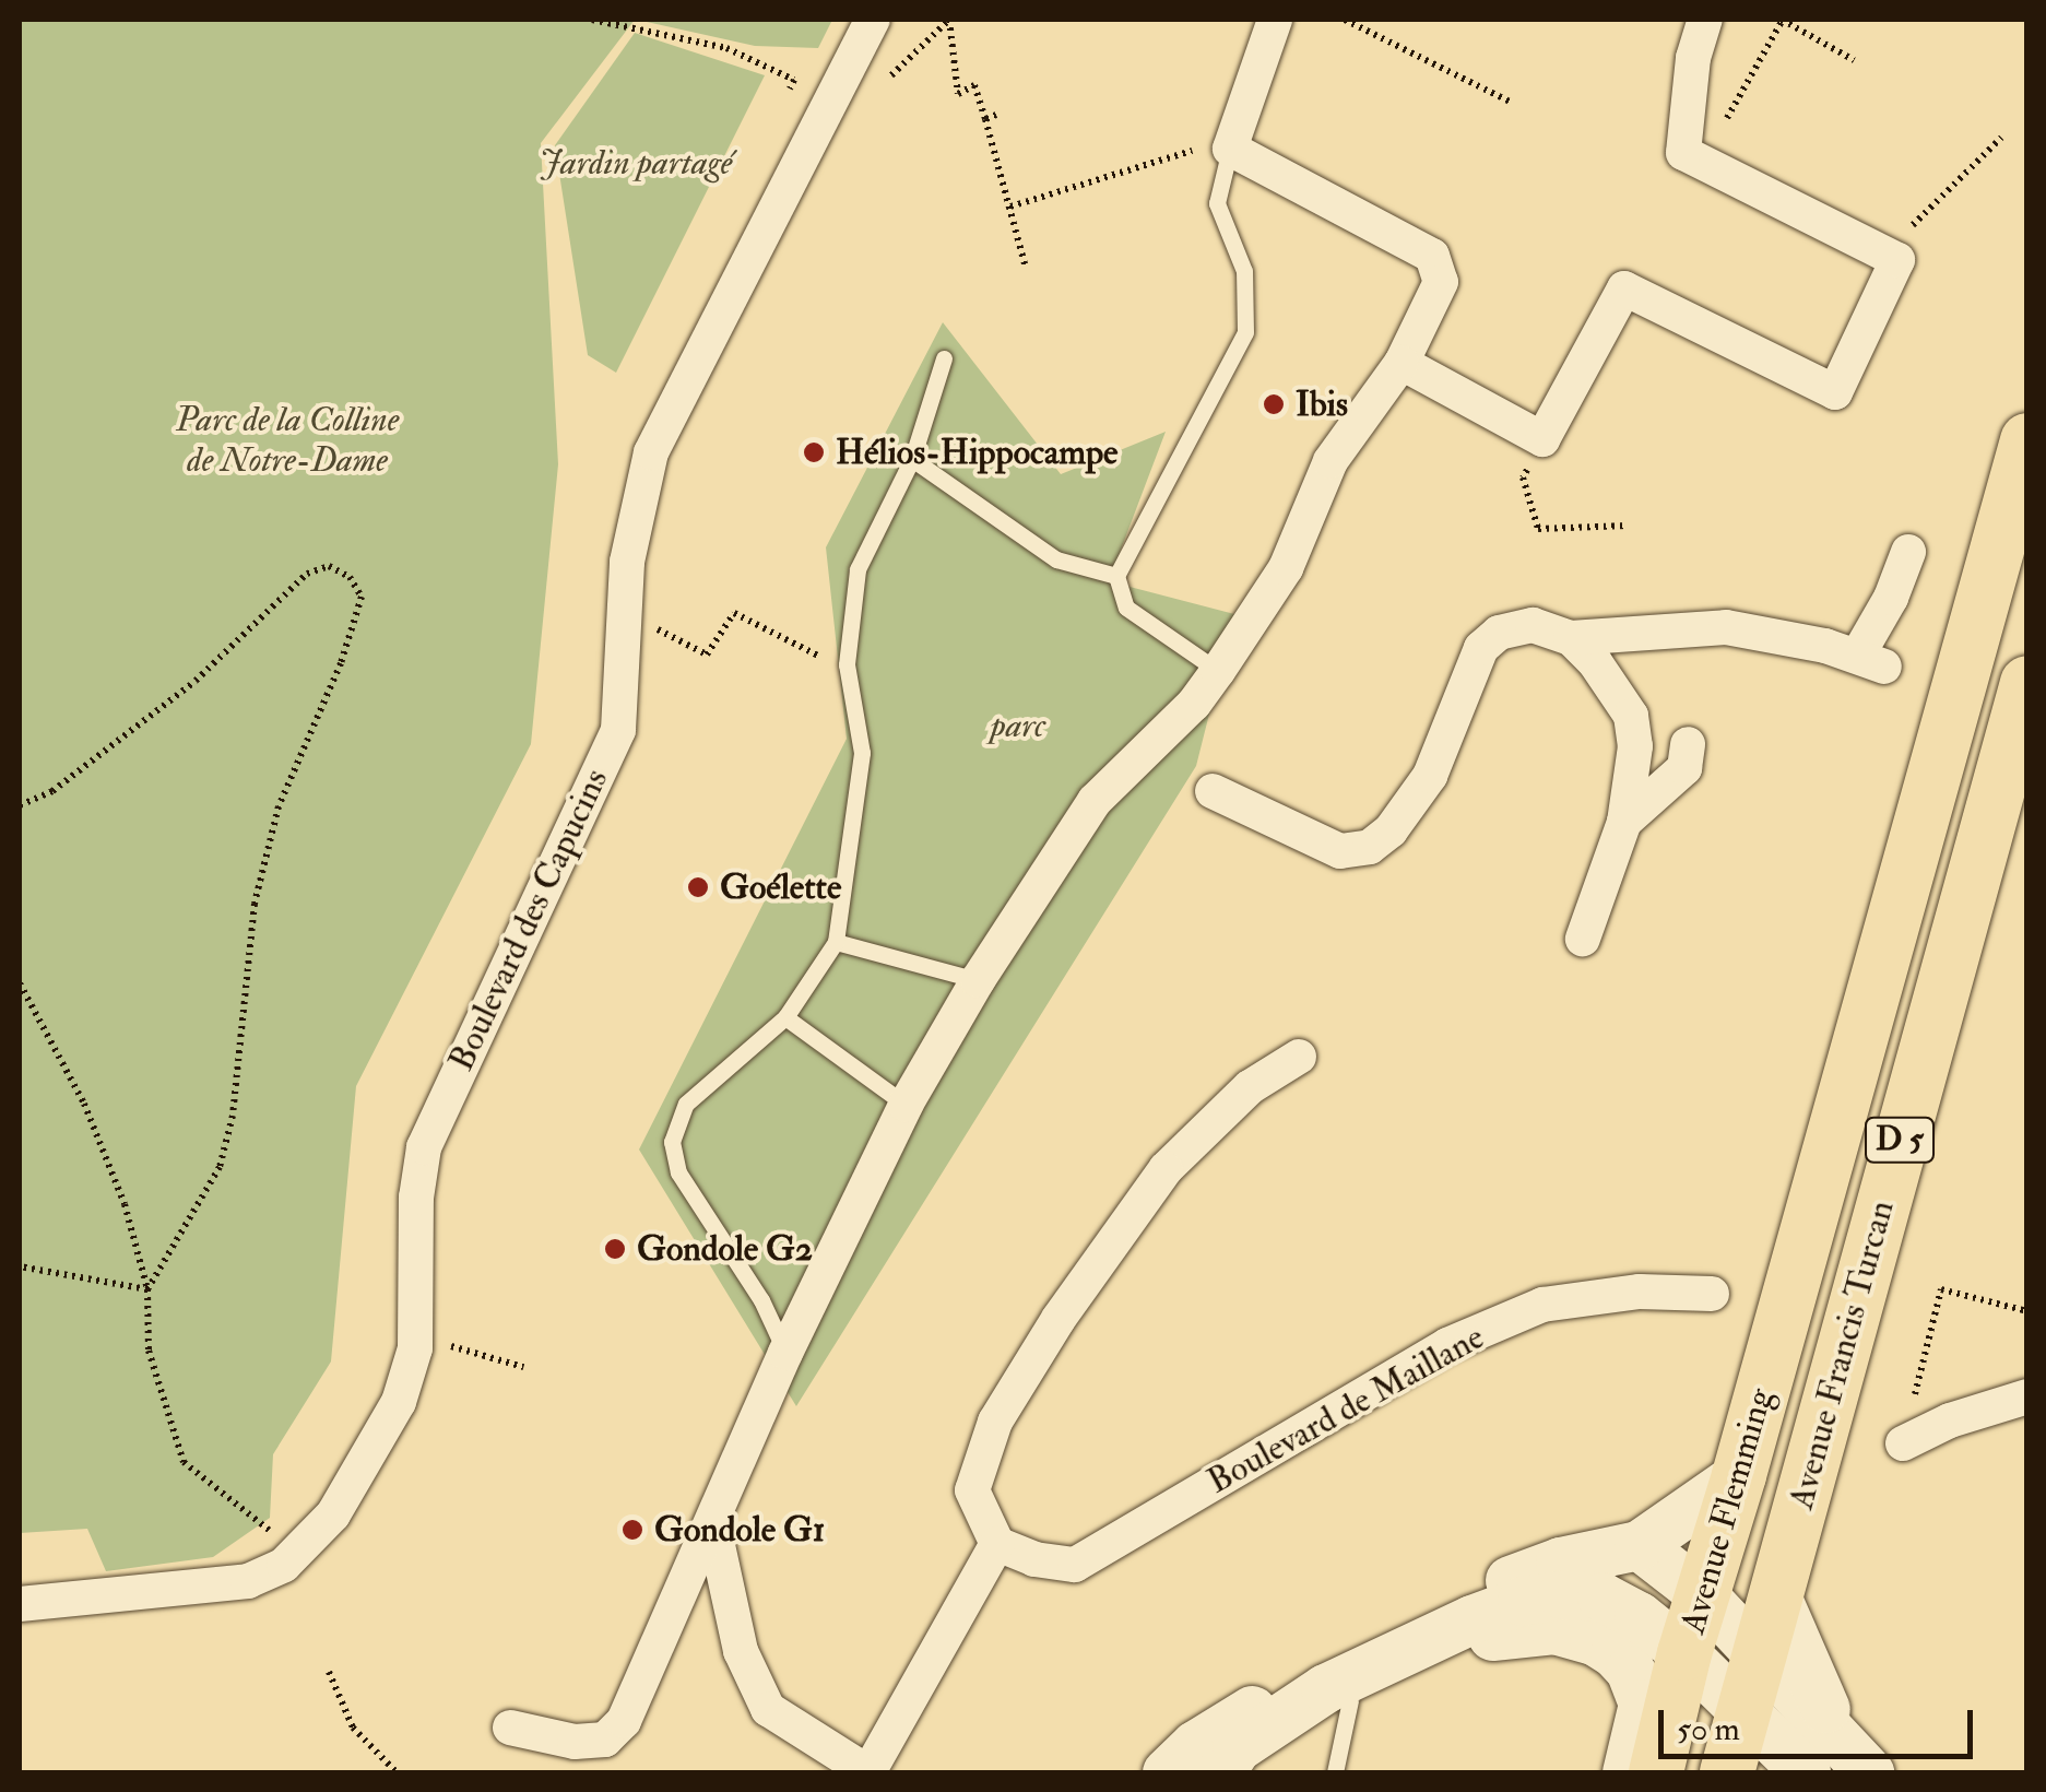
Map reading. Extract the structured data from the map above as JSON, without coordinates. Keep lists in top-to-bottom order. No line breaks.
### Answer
{"streets":{"main road":["D 5","Avenue Francis Turcan","Avenue Flemming"],"street":["Boulevard des Capucins","Boulevard de Maillane"]},"crossings":[["Avenue Francis Turcan","Avenue Flemming"]],"parks":["Jardin partagé","Parc de la Colline de Notre-Dame","parc"],"places":["Ibis","Hélios-Hippocampe","Goélette","Gondole G2","Gondole G1"],"scale_bar":"50 m"}
